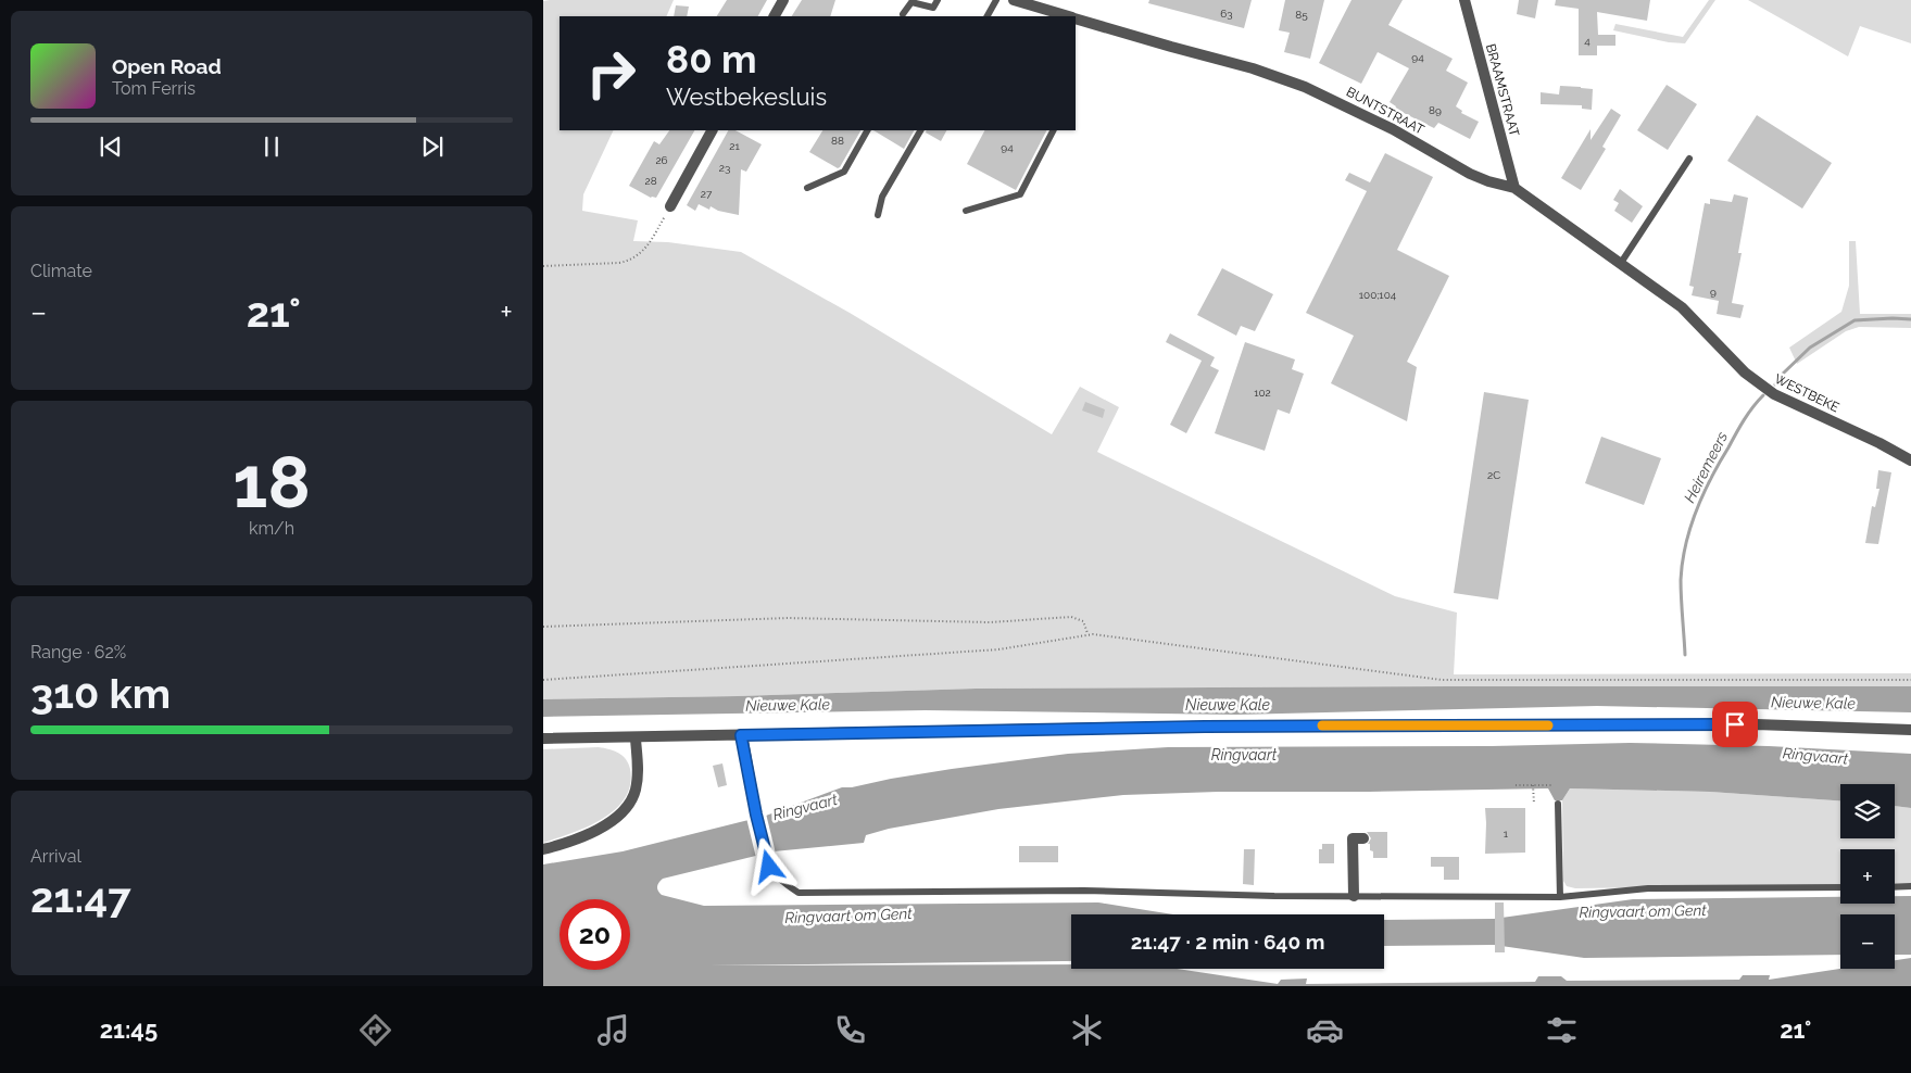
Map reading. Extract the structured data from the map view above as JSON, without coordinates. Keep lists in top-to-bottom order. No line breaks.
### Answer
{"streets":{"street":["BRAAMSTRAAT","BUNTSTRAAT","WESTBEKE"]},"crossings":[["BRAAMSTRAAT","BUNTSTRAAT"],["BUNTSTRAAT","WESTBEKE"]],"water":["Heiremeers","Nieuwe Kale","Ringvaart","Ringvaart om Gent"],"house_numbers":["63","85","4","94","89","88","21","94","26","23","28","27","9","100;104","102","2C","1"],"page":{"turn":["80 m","Westbekesluis"],"song":["Open Road","Tom Ferris"],"tile":["Climate",["18","km/h"],["Range · 62%","310 km"],["Arrival","21:47"]],"heat":["−","21°","+"],"map_buttons":["+","−"],"limit":"20","trip":"21:47 · 2 min · 640 m","tabs":["21:45","21°"]}}
